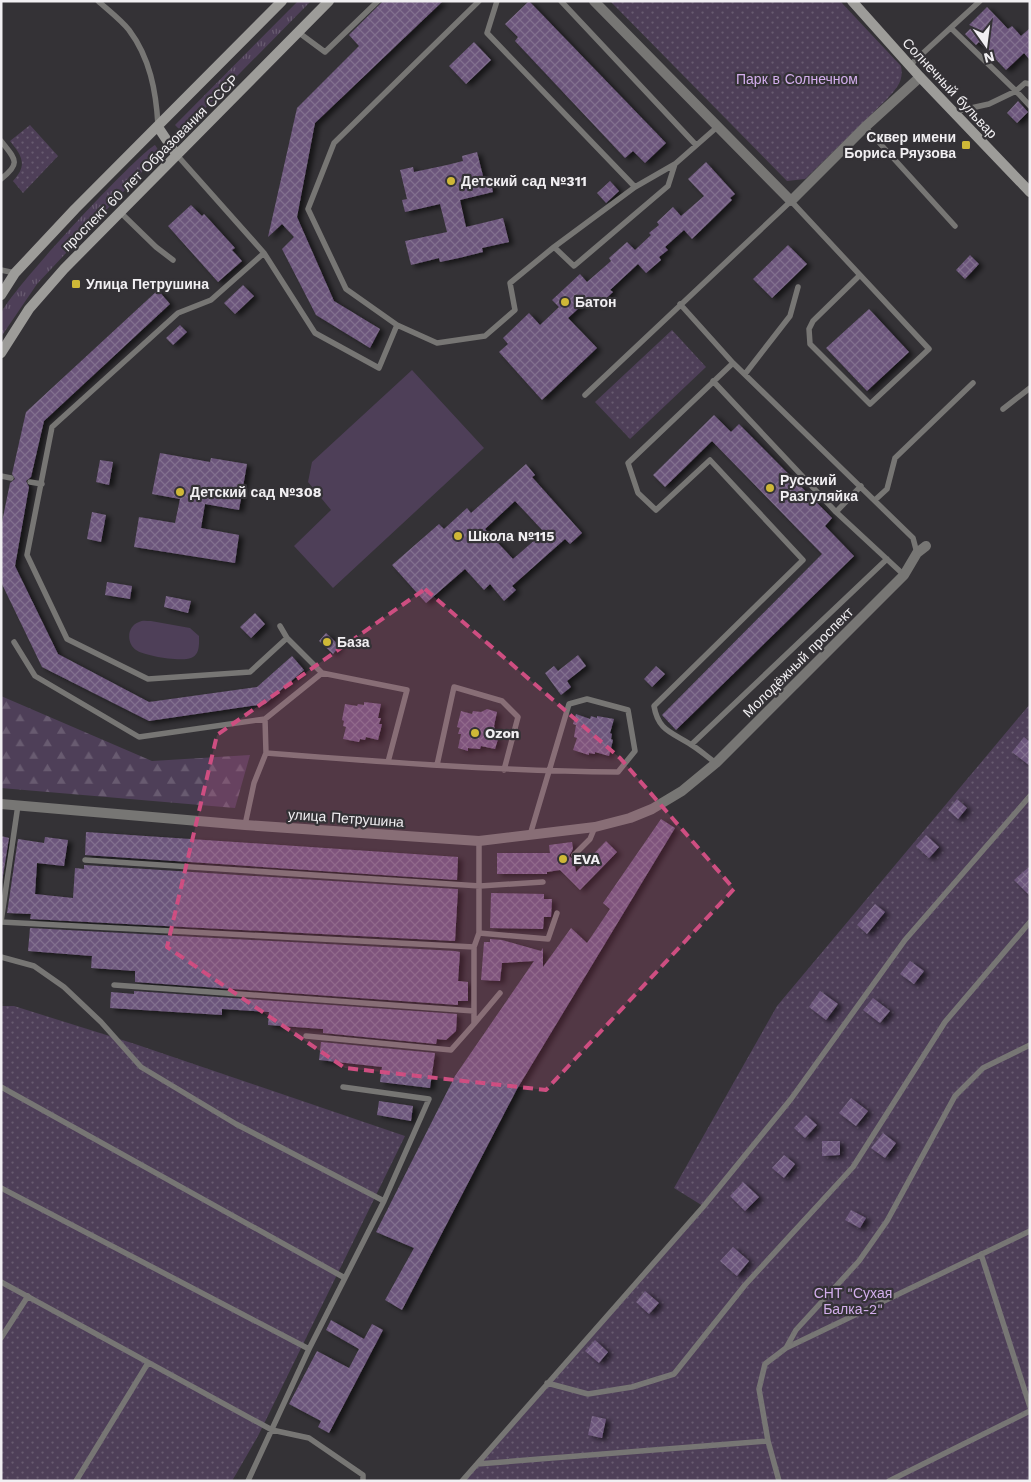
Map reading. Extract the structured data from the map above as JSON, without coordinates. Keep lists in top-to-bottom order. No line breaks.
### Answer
{"streets":{"main road":["Солнечный бульвар","проспект 60 лет Образования СССР"],"street":["Молодёжный проспект","улица Петрушина"]},"crossings":[["Молодёжный проспект","улица Петрушина"]],"parks":["Парк в Солнечном","СНТ \"Сухая Балка-2\""],"places":{"transit":["Сквер имени Бориса Ряузова","Улица Петрушина"],"other":["Детский сад №311","Батон","Русский Разгуляйка","Детский сад №308","Школа №115","База","Ozon","EVA"]},"north":"bottom"}
